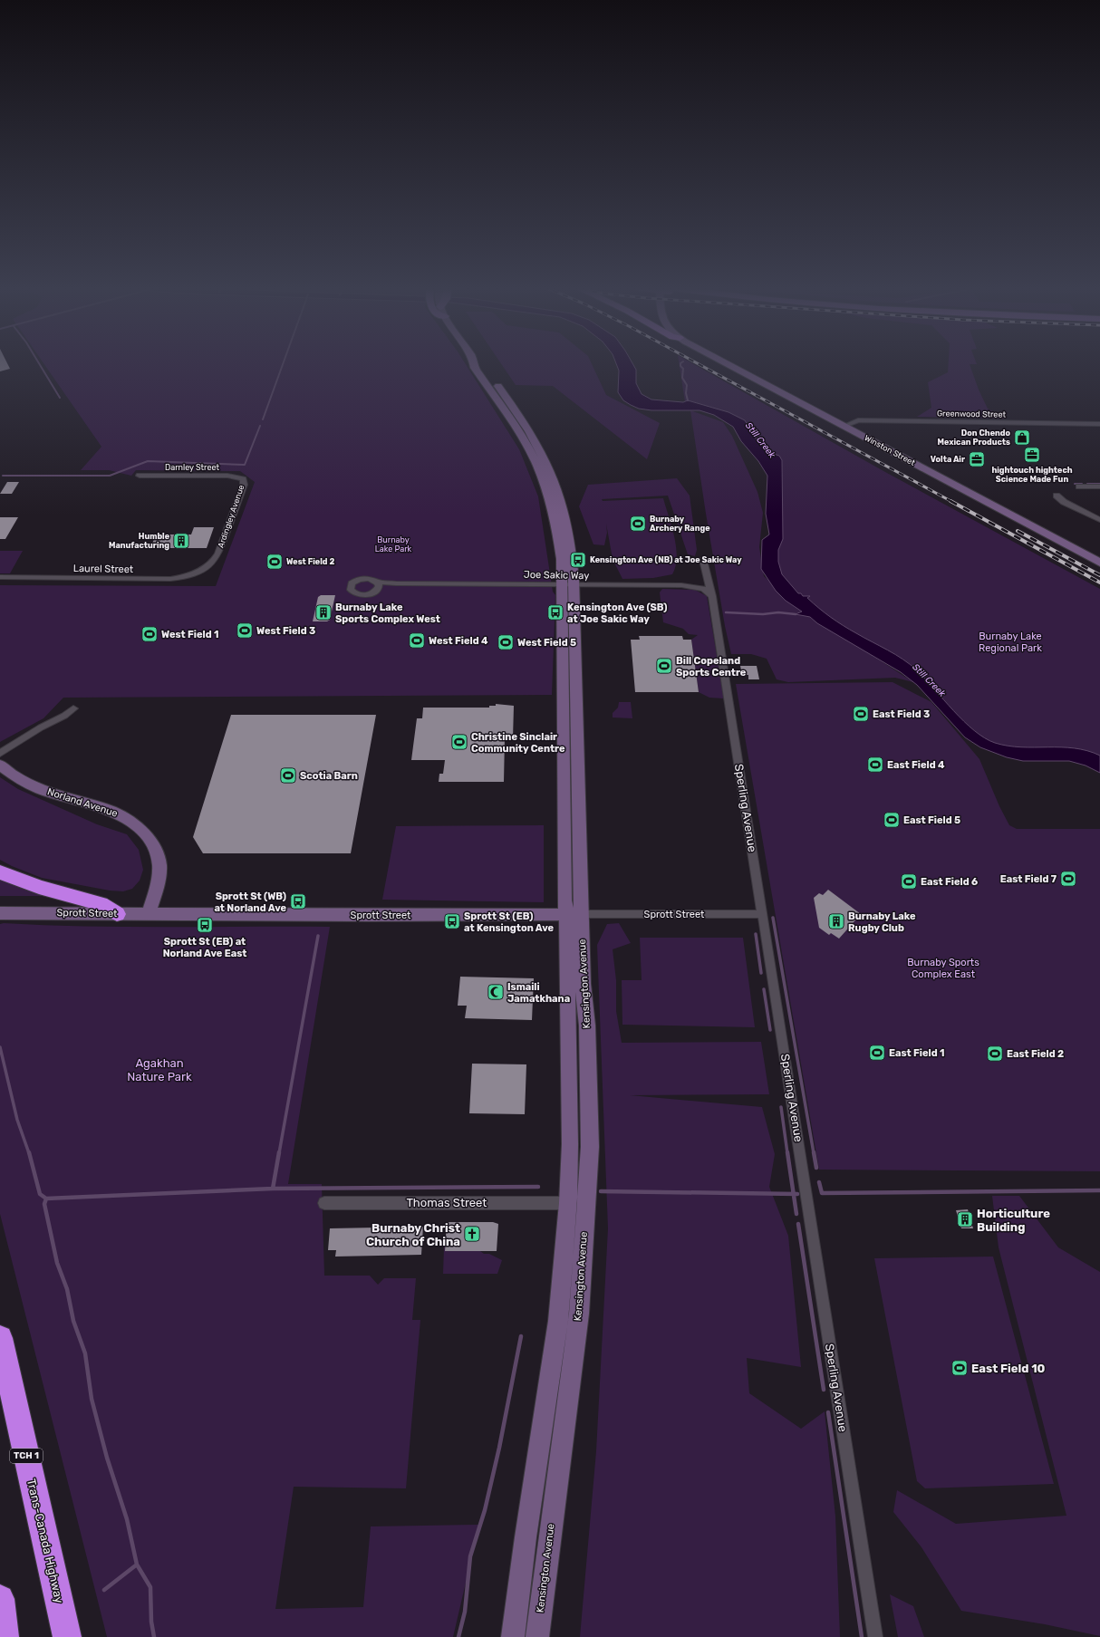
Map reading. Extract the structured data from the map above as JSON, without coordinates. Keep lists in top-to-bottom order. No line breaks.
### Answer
{"streets":{"highway":["TCH 1","Trans-Canada Highway"],"main road":["Winston Street","Norland Avenue","Sprott Street","Kensington Avenue"],"street":["Greenwood Street","Darnley Street","Ardingley Avenue","Laurel Street","Joe Sakic Way","Sperling Avenue","Thomas Street"]},"crossings":[["Greenwood Street","Winston Street"],["Darnley Street","Ardingley Avenue"],["Ardingley Avenue","Laurel Street"],["Joe Sakic Way","Sperling Avenue"],["Joe Sakic Way","Kensington Avenue"],["Norland Avenue","Sprott Street"],["Sperling Avenue","Sprott Street"],["Sprott Street","Kensington Avenue"],["Kensington Avenue","Thomas Street"]],"water":["Still Creek"],"parks":["Burnaby Lake Park","Burnaby Lake Regional Park","Burnaby Sports Complex East","Agakhan Nature Park"],"places":{"shop":["Don Chendo Mexican Products"],"office":["hightouch hightech Science Made Fun","Volta Air"],"sports":["Burnaby Archery Range","West Field 2","West Field 3","West Field 1","West Field 4","West Field 5","Bill Copeland Sports Centre","East Field 3","Christine Sinclair Community Centre","East Field 4","Scotia Barn","East Field 5","East Field 7","East Field 6","East Field 1","East Field 2","East Field 10"],"building":["Humble Manufacturing","Burnaby Lake Sports Complex West","Burnaby Lake Rugby Club","Horticulture Building"],"bus stop":["Kensington Ave (NB) at Joe Sakic Way","Kensington Ave (SB) at Joe Sakic Way","Sprott St (WB) at Norland Ave","Sprott St (EB) at Kensington Ave","Sprott St (EB) at Norland Ave East"],"mosque":["Ismaili Jamatkhana"],"church":["Burnaby Christ Church of China"]}}
